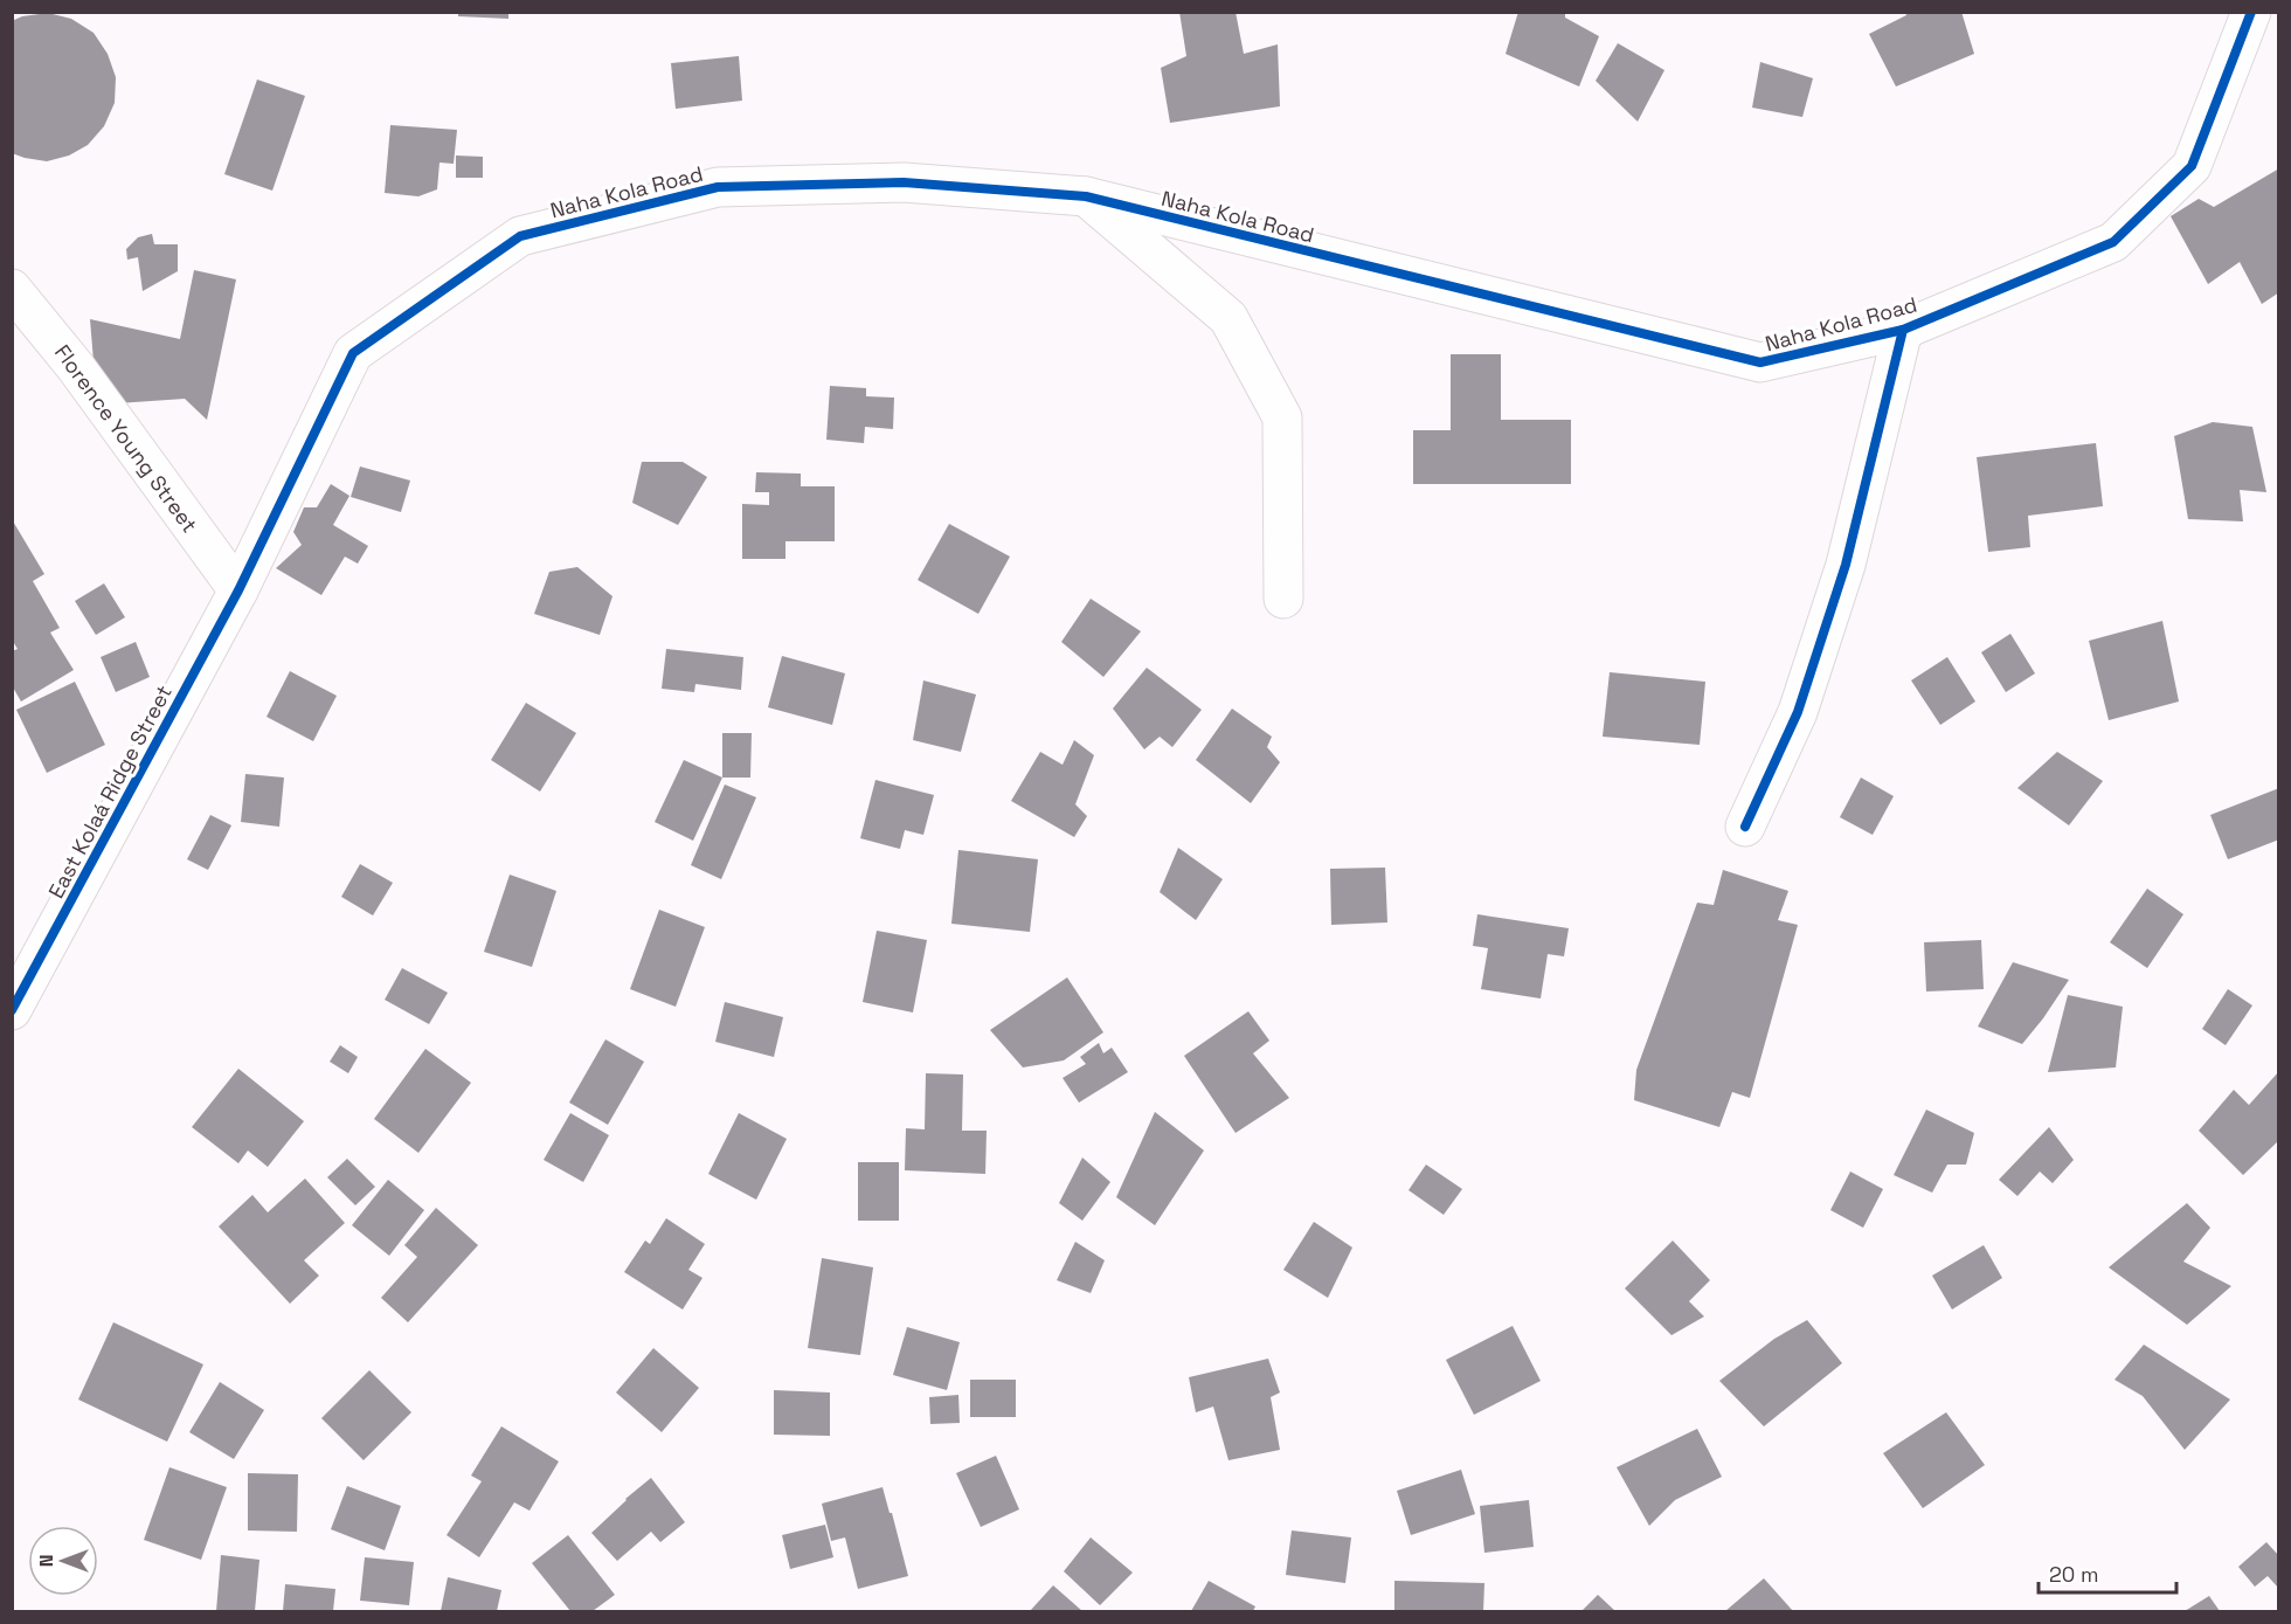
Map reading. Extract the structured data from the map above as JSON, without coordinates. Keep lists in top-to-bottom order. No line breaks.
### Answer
{"streets":{"street":["Naha Kola Road","Florence Young Street","East Kolaá Ridge Street"]},"crossings":[["Naha Kola Road","Florence Young Street"],["Naha Kola Road","East Kolaá Ridge Street"],["Florence Young Street","East Kolaá Ridge Street"]],"scale_bar":"20 m","north":"left"}
